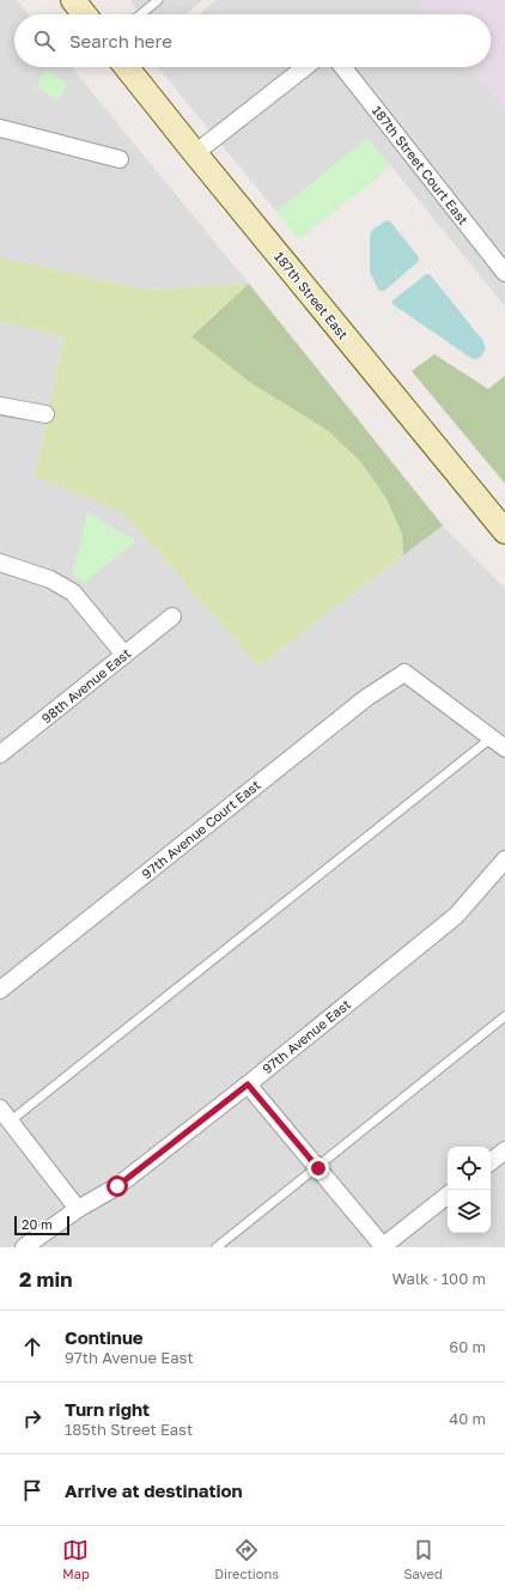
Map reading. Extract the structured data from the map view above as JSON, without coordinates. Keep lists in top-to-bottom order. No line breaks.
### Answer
{"streets":{"street":["187th Street Court East","187th Street East","98th Avenue East","97th Avenue Court East","97th Avenue East"]},"scale_bar":"20 m","page":{"search":"Search here","scale":"20 m","heading":["2 min","Walk · 100 m"],"list":[["Continue","97th Avenue East","60 m"],["Turn right","185th Street East","40 m"],"Arrive at destination"],"nav":["Map","Directions","Saved"]}}
